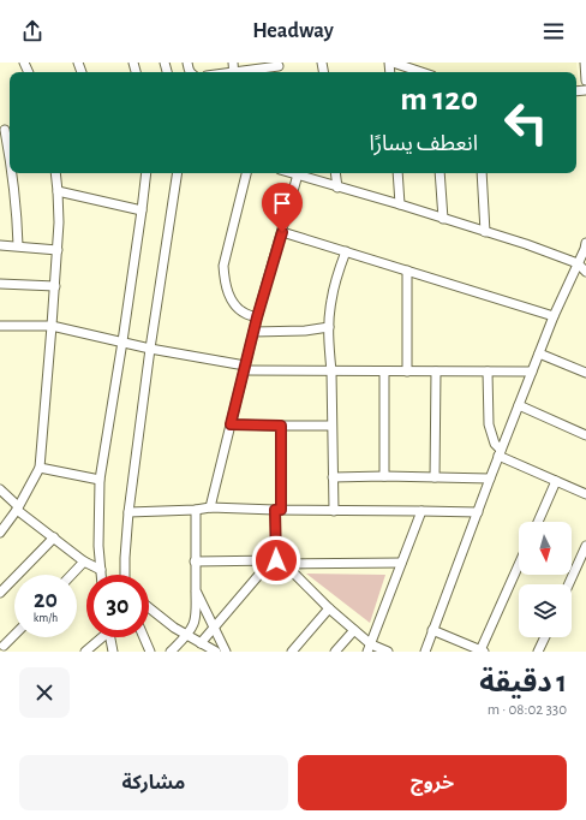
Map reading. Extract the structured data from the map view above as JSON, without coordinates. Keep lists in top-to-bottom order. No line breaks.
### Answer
{"north":"bottom","page":{"header":"Headway","turn":["120 m","انعطف يسارًا"],"speed":"20 km/h","limit":"30","heading":["1 دقيقة","330 m · 08:02"],"buttons":["خروج","مشاركة"]}}
